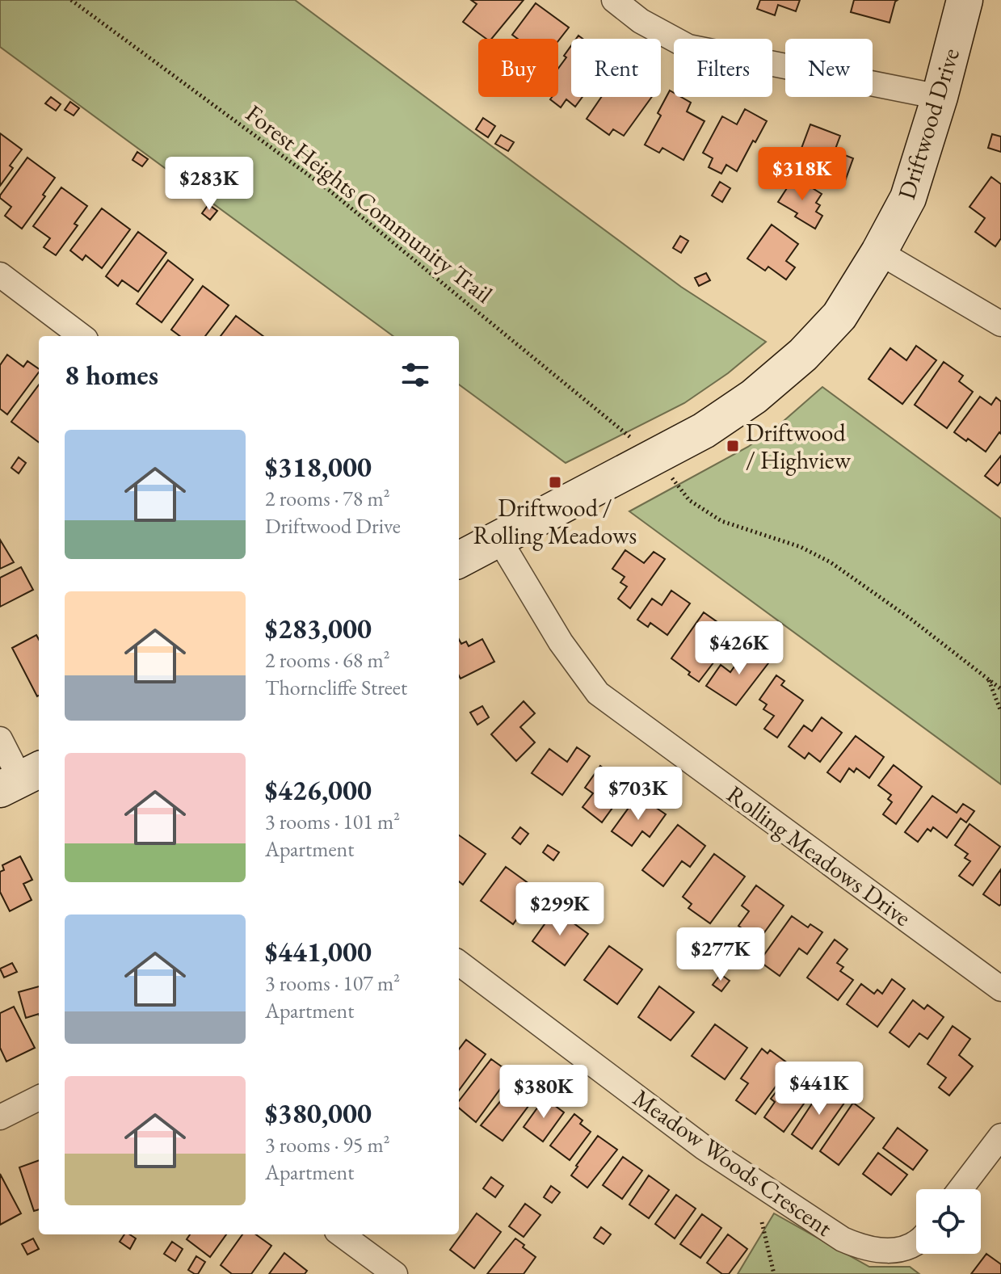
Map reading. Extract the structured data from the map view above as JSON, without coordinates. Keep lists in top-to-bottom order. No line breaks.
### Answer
{"streets":{"street":["Driftwood Drive","Rolling Meadows Drive","Meadow Woods Crescent"],"path":["Forest Heights Community Trail"]},"crossings":[["Driftwood Drive","Rolling Meadows Drive"]],"places":{"transit":["Driftwood / Highview","Driftwood / Rolling Meadows"]},"page":{"chip":["Buy","Rent","Filters","New"],"price":["$318K","$283K","$426K","$703K","$299K","$277K","$441K","$380K"],"heading":"8 homes","list":[{"name":"$318,000","note":"2 rooms · 78 m² · Driftwood Drive"},{"name":"$283,000","note":"2 rooms · 68 m² · Thorncliffe Street"},{"name":"$426,000","note":"3 rooms · 101 m² · Apartment"},{"name":"$441,000","note":"3 rooms · 107 m² · Apartment"},{"name":"$380,000","note":"3 rooms · 95 m² · Apartment"}]}}
